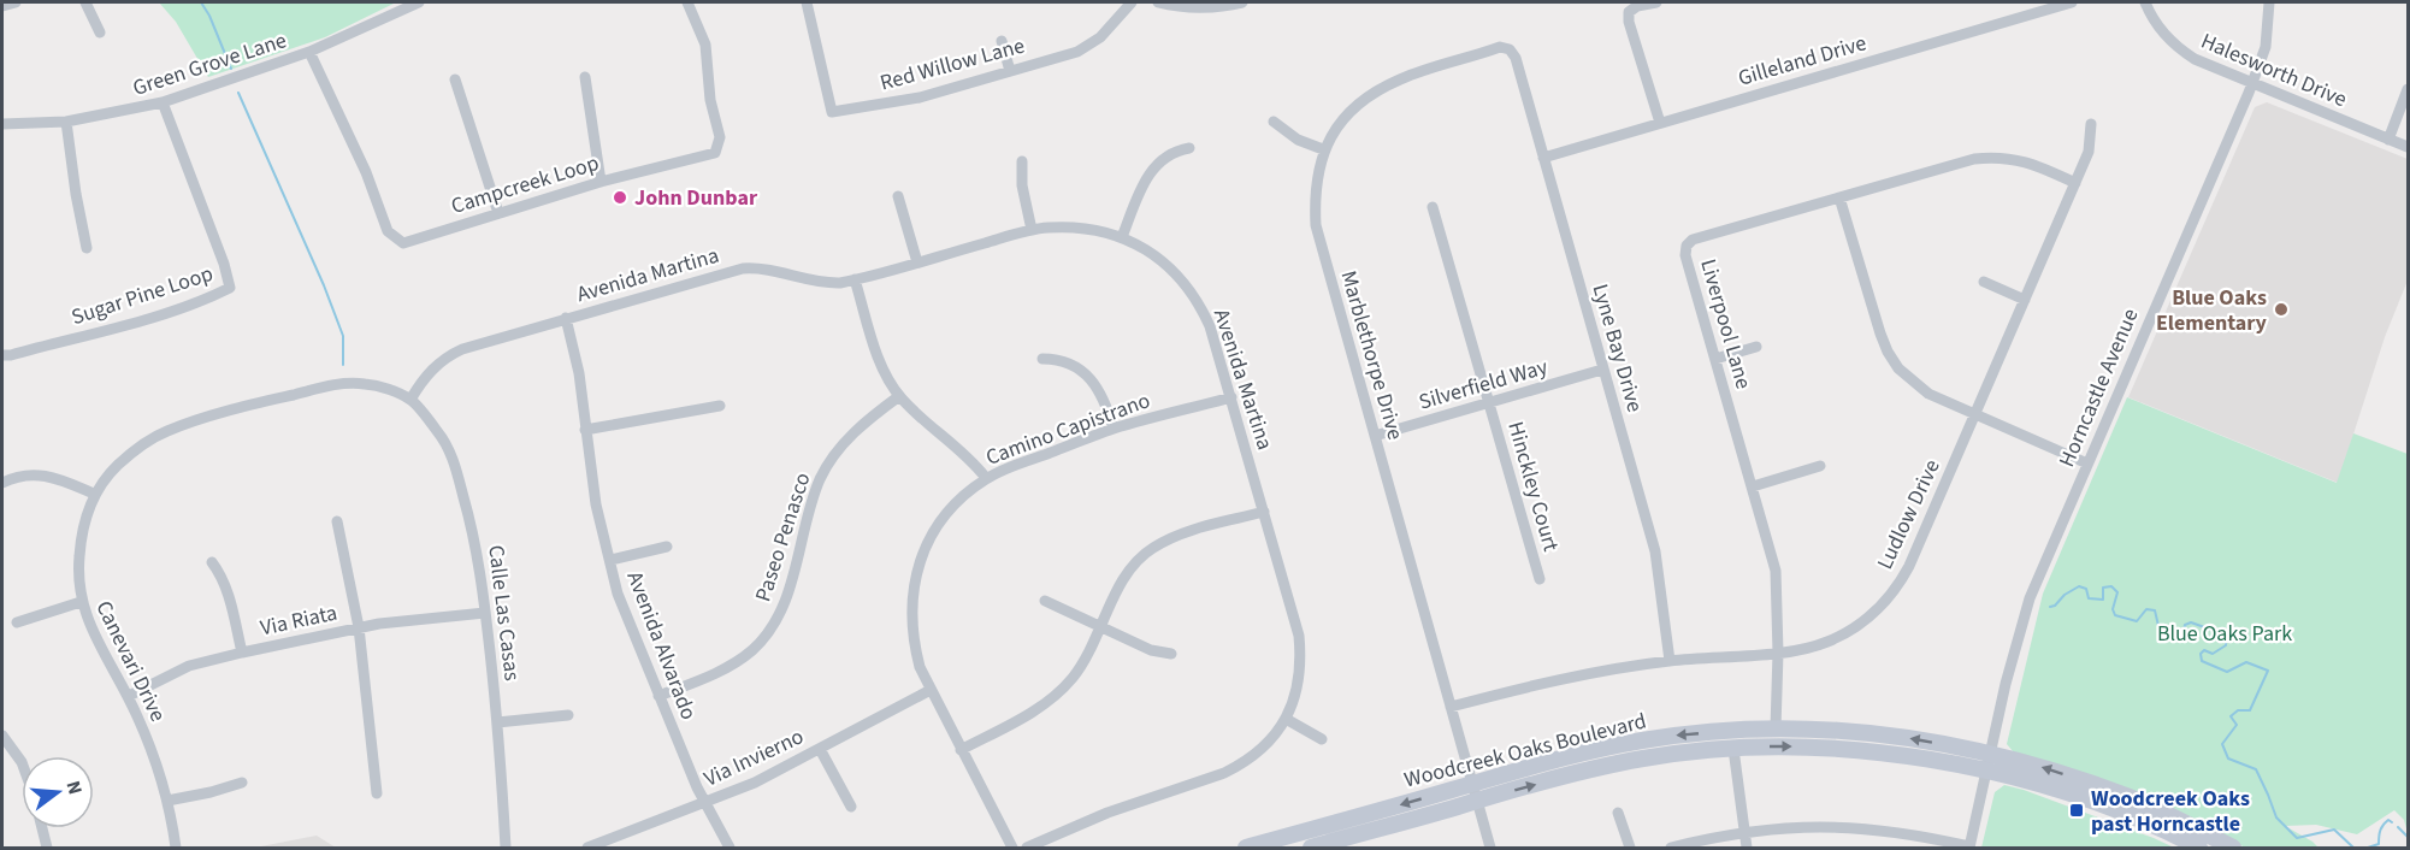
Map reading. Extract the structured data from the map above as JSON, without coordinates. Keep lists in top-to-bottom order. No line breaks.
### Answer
{"streets":{"main road":["Woodcreek Oaks Boulevard"],"street":["Gilleland Drive","Green Grove Lane","Red Willow Lane","Halesworth Drive","Campcreek Loop","Avenida Martina","Sugar Pine Loop","Liverpool Lane","Lyne Bay Drive","Marblethorpe Drive","Silverfield Way","Horncastle Avenue","Camino Capistrano","Hinckley Court","Ludlow Drive","Paseo Penasco","Calle Las Casas","Via Riata","Avenida Alvarado","Canevari Drive","Via Invierno"]},"crossings":[["Gilleland Drive","Lyne Bay Drive"],["Green Grove Lane","Campcreek Loop"],["Green Grove Lane","Sugar Pine Loop"],["Halesworth Drive","Horncastle Avenue"],["Avenida Martina","Camino Capistrano"],["Avenida Martina","Calle Las Casas"],["Avenida Martina","Avenida Alvarado"],["Avenida Martina","Canevari Drive"],["Liverpool Lane","Ludlow Drive"],["Liverpool Lane","Woodcreek Oaks Boulevard"],["Lyne Bay Drive","Marblethorpe Drive"],["Lyne Bay Drive","Silverfield Way"],["Lyne Bay Drive","Ludlow Drive"],["Marblethorpe Drive","Silverfield Way"],["Marblethorpe Drive","Ludlow Drive"],["Marblethorpe Drive","Woodcreek Oaks Boulevard"],["Silverfield Way","Hinckley Court"],["Horncastle Avenue","Woodcreek Oaks Boulevard"],["Camino Capistrano","Via Invierno"],["Paseo Penasco","Avenida Alvarado"],["Calle Las Casas","Via Riata"],["Calle Las Casas","Canevari Drive"],["Via Riata","Canevari Drive"],["Avenida Alvarado","Via Invierno"]],"parks":["Blue Oaks Park"],"places":{"other":["John Dunbar","Blue Oaks Elementary"],"transit":["Woodcreek Oaks past Horncastle"]},"north":"right"}
